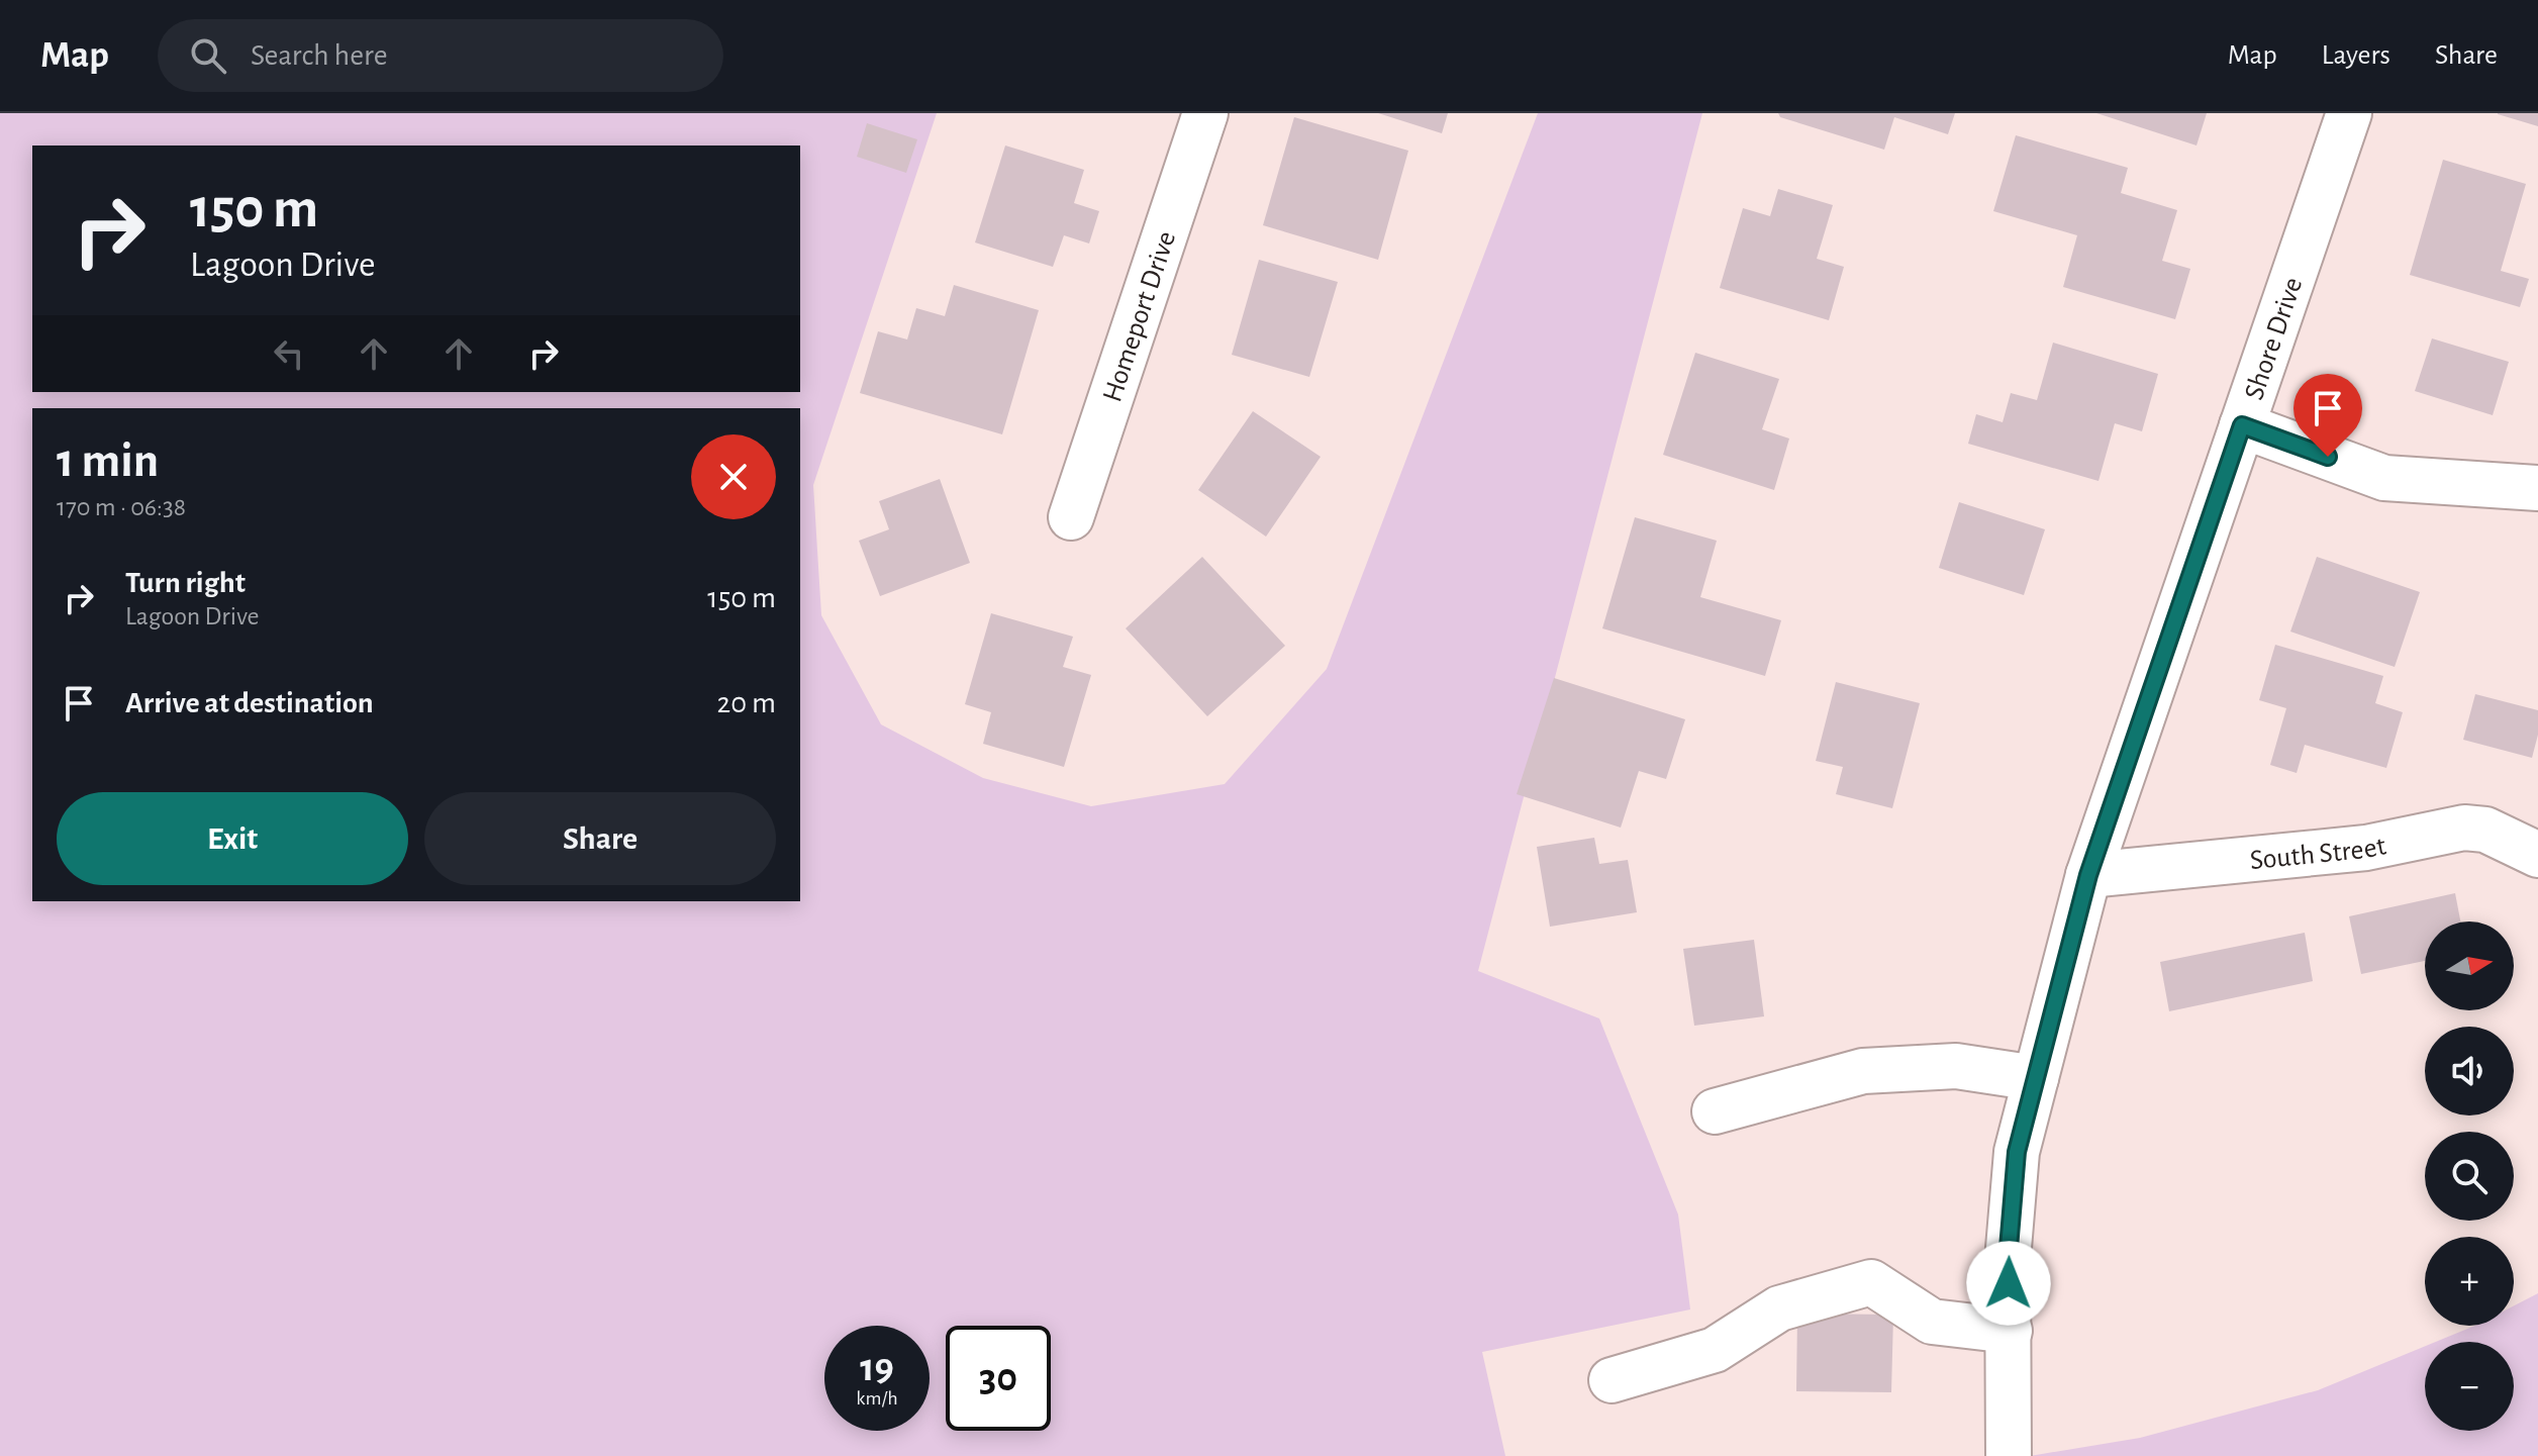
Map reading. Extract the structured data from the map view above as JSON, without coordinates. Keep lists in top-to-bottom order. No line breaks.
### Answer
{"streets":{"street":["Homeport Drive","Shore Drive","South Street"]},"crossings":[["Shore Drive","South Street"]],"north":"right","page":{"header":"Map","search":"Search here","nav":["Map","Layers","Share"],"turn":["150 m","Lagoon Drive"],"heading":["1 min","170 m · 06:38"],"list":[{"name":"Turn right","note":"Lagoon Drive","value":"150 m"},{"name":"Arrive at destination","value":"20 m"}],"buttons":["Exit","Share"],"map_buttons":["+","−"],"speed":"19 km/h","limit":"30"}}
